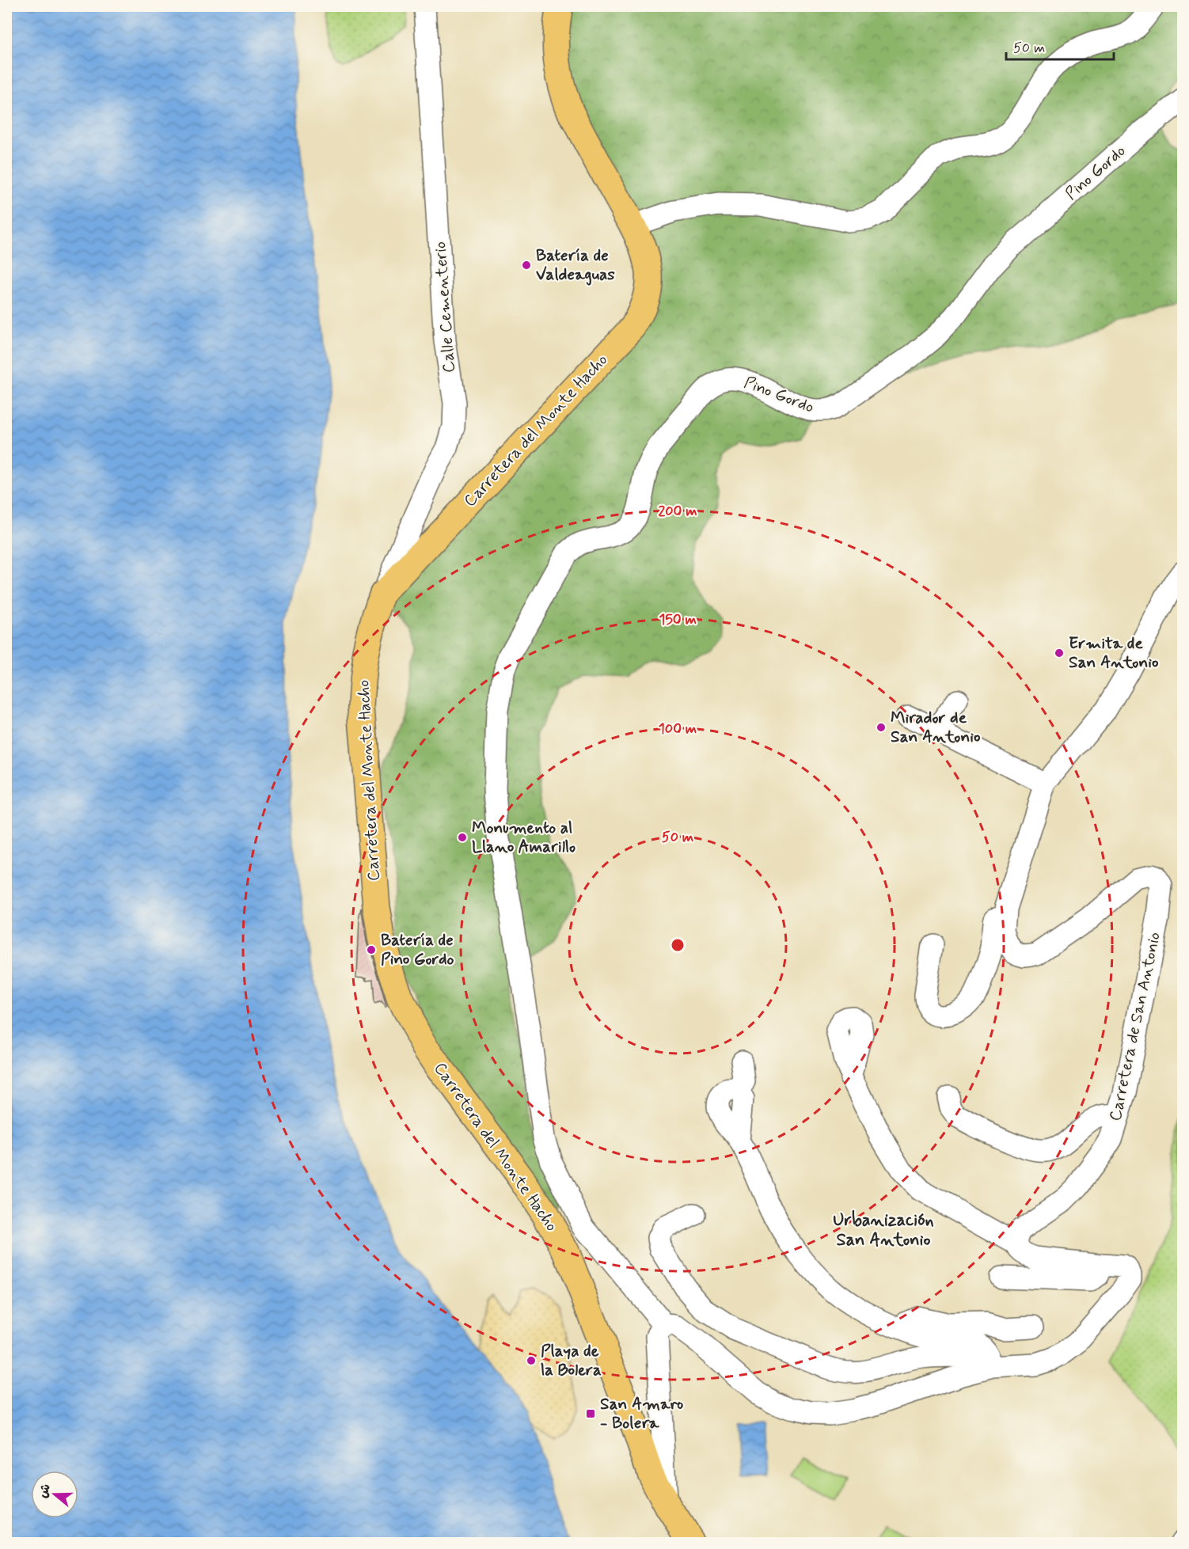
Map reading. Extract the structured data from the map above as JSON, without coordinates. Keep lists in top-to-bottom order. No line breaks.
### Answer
{"streets":{"main road":["Carretera del Monte Hacho"],"street":["Pino Gordo","Calle Cementerio","Carretera de San Antonio"]},"crossings":[["Calle Cementerio","Carretera del Monte Hacho"]],"districts":["Urbanización San Antonio"],"places":{"other":["Batería de Valdeaguas","Ermita de San Antonio","Mirador de San Antonio","Monumento al Llano Amarillo","Batería de Pino Gordo","Playa de la Bolera"],"transit":["San Amaro - Bolera"]},"scale_bar":"50 m","north":"left","rings":["200 m","150 m","100 m","50 m"]}
